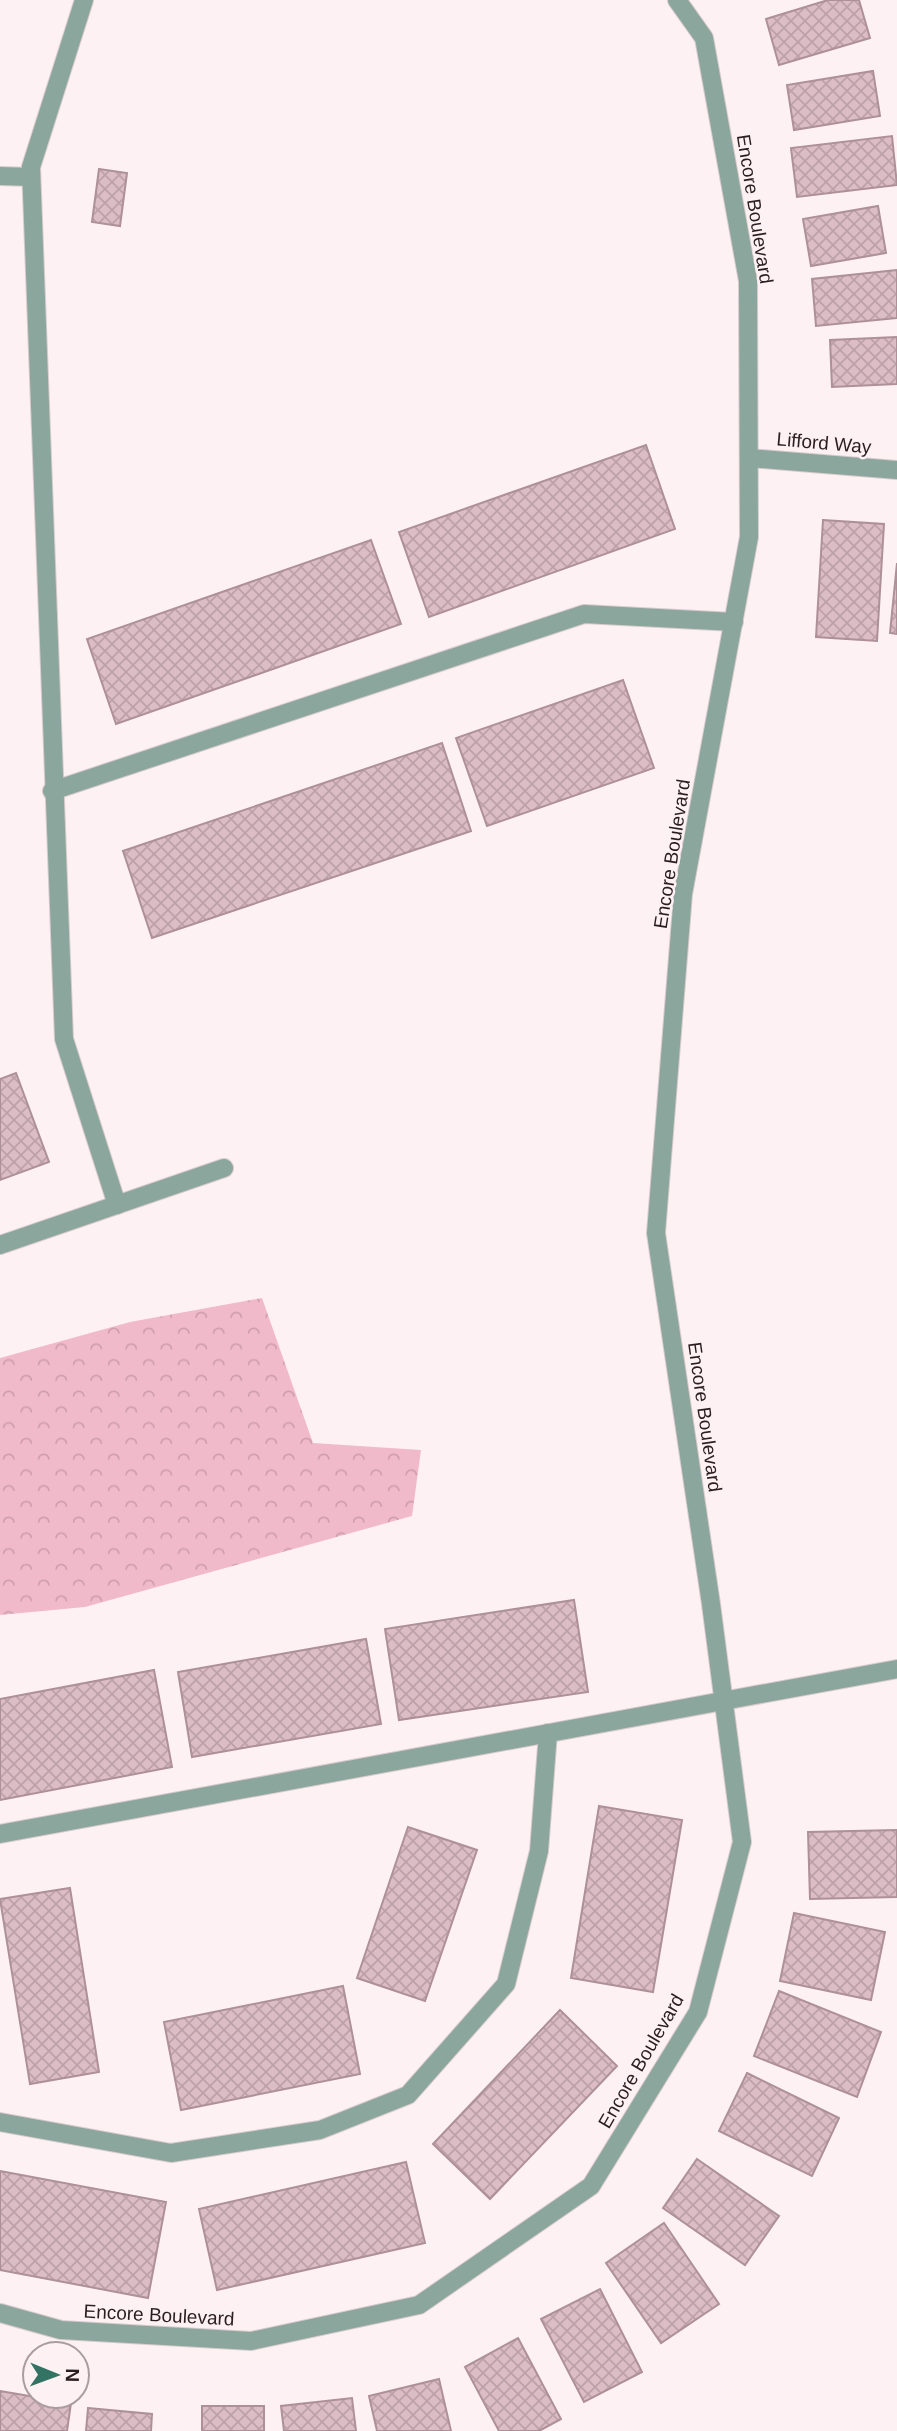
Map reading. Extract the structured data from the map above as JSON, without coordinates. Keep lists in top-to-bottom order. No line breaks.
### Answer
{"streets":{"street":["Encore Boulevard","Lifford Way"]},"crossings":[["Encore Boulevard","Lifford Way"]],"north":"right"}
